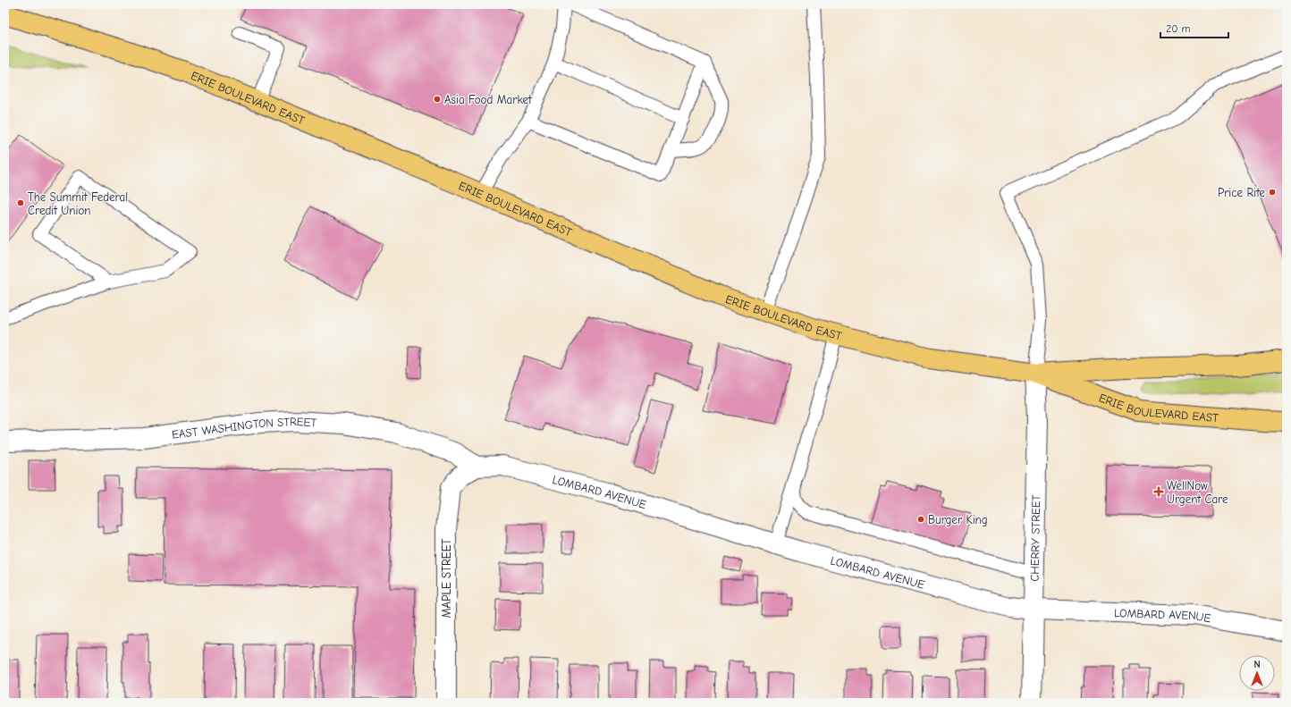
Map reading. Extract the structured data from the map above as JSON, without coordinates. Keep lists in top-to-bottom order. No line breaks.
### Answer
{"streets":{"main road":["ERIE BOULEVARD EAST"],"street":["EAST WASHINGTON STREET","LOMBARD AVENUE","CHERRY STREET","MAPLE STREET"]},"crossings":[["ERIE BOULEVARD EAST","CHERRY STREET"],["EAST WASHINGTON STREET","LOMBARD AVENUE"],["EAST WASHINGTON STREET","MAPLE STREET"],["LOMBARD AVENUE","CHERRY STREET"],["LOMBARD AVENUE","MAPLE STREET"]],"places":{"other":["Asia Food Market","Price Rite","The Summit Federal Credit Union","Burger King"],"health":["WellNow Urgent Care"]},"scale_bar":"20 m","north":"top"}
